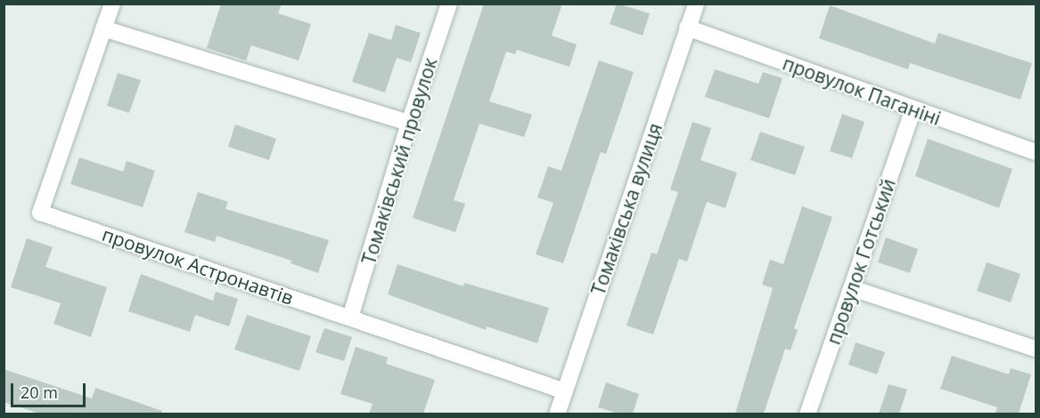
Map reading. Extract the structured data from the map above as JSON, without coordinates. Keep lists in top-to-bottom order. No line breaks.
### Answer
{"streets":{"street":["провулок Паганіні","Томаківський провулок","Томаківська вулиця","провулок Готський","провулок Астронавтів"]},"crossings":[["провулок Паганіні","Томаківська вулиця"],["провулок Паганіні","провулок Готський"],["Томаківський провулок","провулок Астронавтів"],["Томаківська вулиця","провулок Астронавтів"]],"scale_bar":"20 m"}
